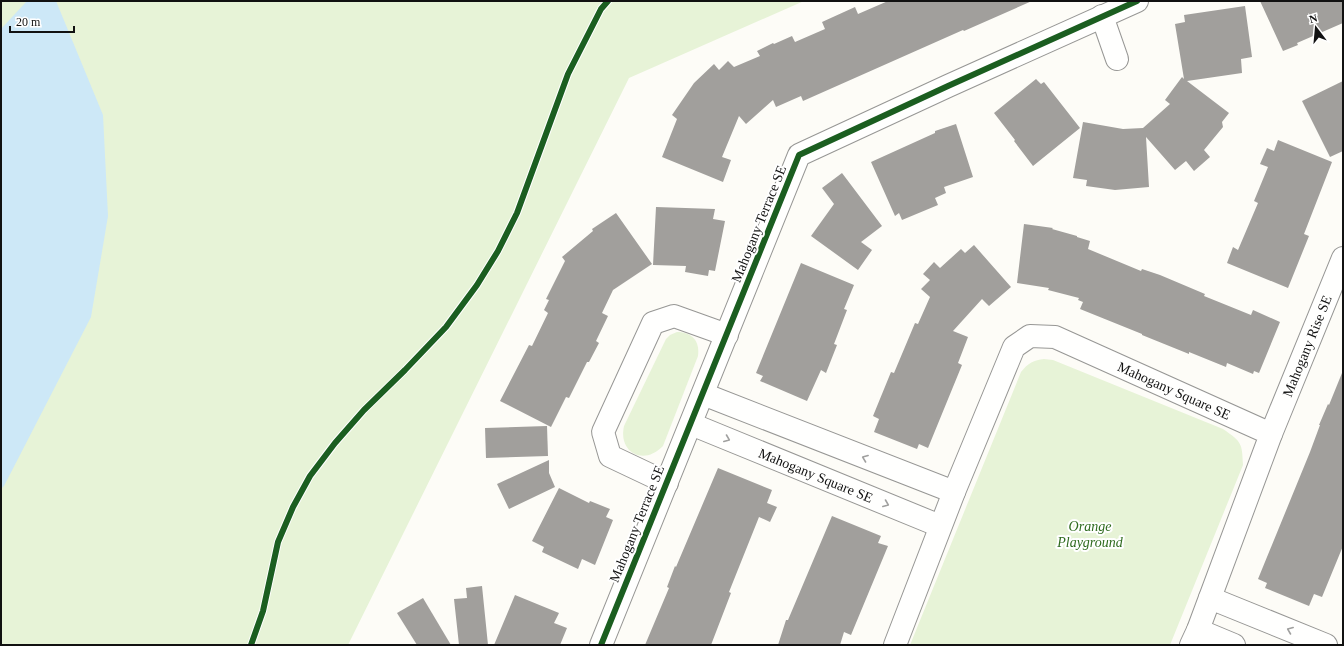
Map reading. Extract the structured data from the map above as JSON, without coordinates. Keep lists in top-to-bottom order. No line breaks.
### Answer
{"streets":{"street":["Mahogany Terrace SE","Mahogany Rise SE","Mahogany Square SE"]},"crossings":[["Mahogany Terrace SE","Mahogany Square SE"],["Mahogany Rise SE","Mahogany Square SE"]],"parks":["Orange Playground"],"scale_bar":"20 m","north":"top"}
